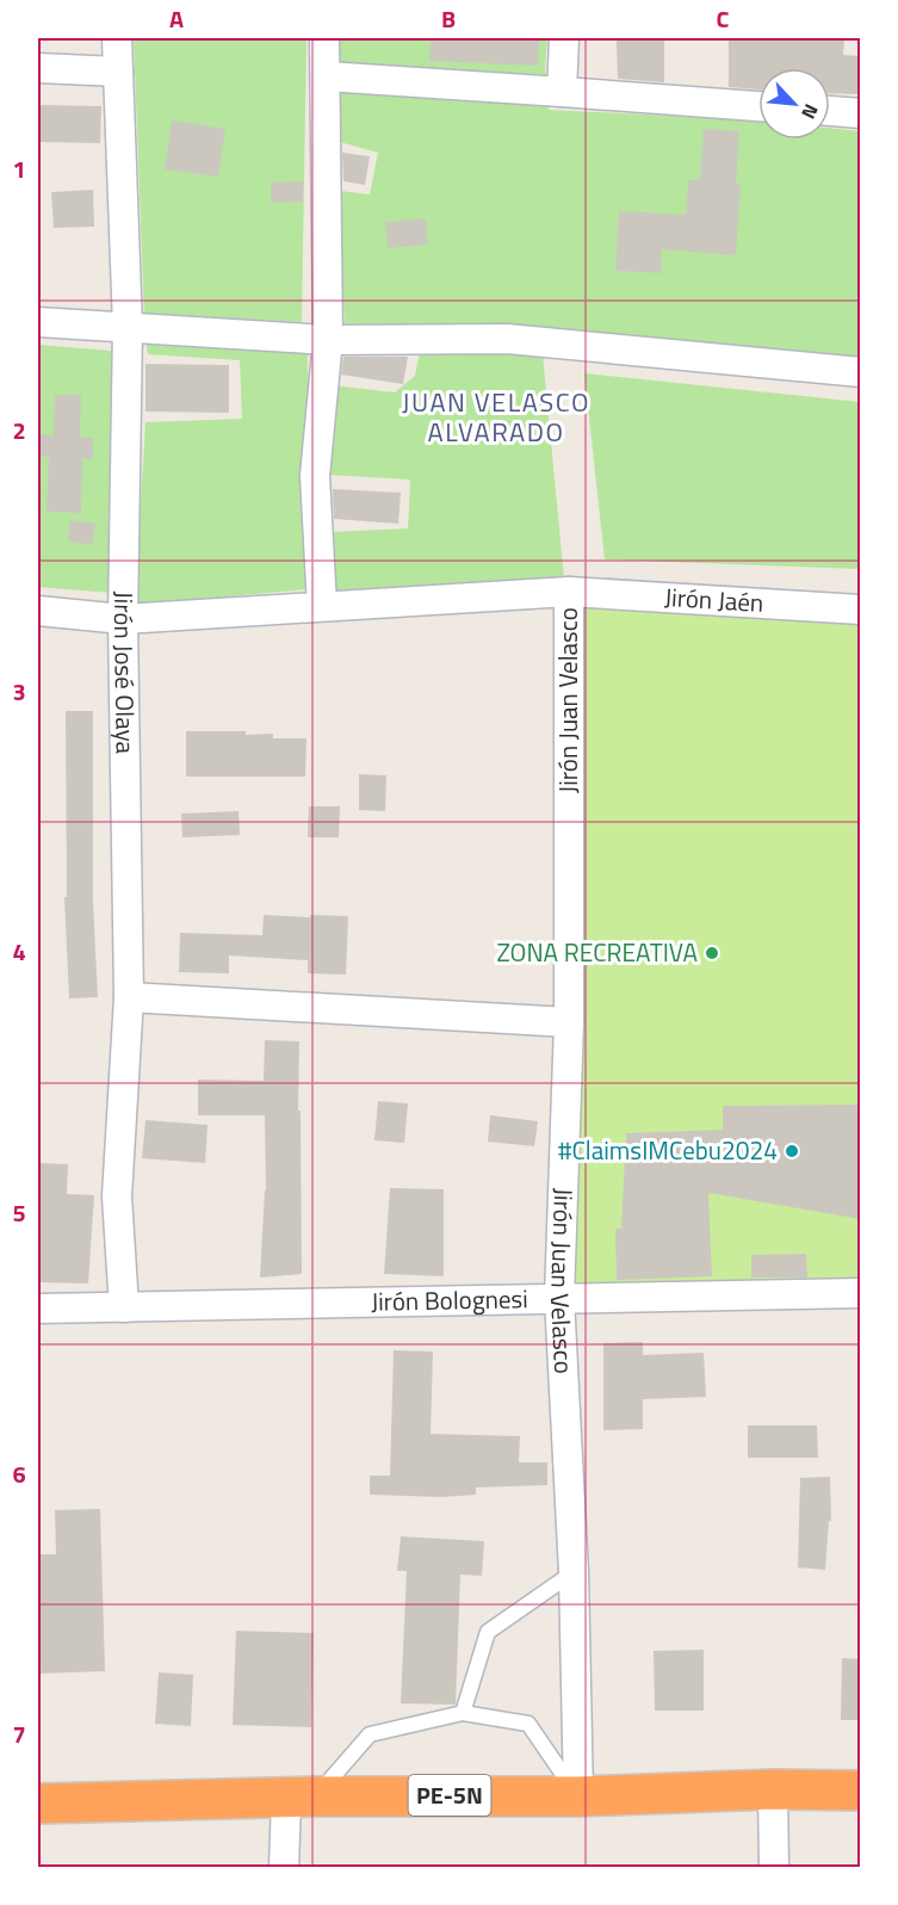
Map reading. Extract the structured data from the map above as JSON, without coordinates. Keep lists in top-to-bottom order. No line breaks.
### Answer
{"streets":{"highway":["PE-5N"],"street":["Jirón Jaén","Jirón José Olaya","Jirón Juan Velasco","Jirón Bolognesi"]},"crossings":[["Jirón Jaén","Jirón José Olaya"],["Jirón Jaén","Jirón Juan Velasco"],["Jirón José Olaya","Jirón Bolognesi"],["Jirón Juan Velasco","Jirón Bolognesi"],["Jirón Juan Velasco","PE-5N"]],"districts":["JUAN VELASCO ALVARADO"],"places":["ZONA RECREATIVA","#ClaimsIMCebu2024"],"north":"bottom right","grid":{"columns":["A","B","C"],"rows":["1","2","3","4","5","6","7"]}}
